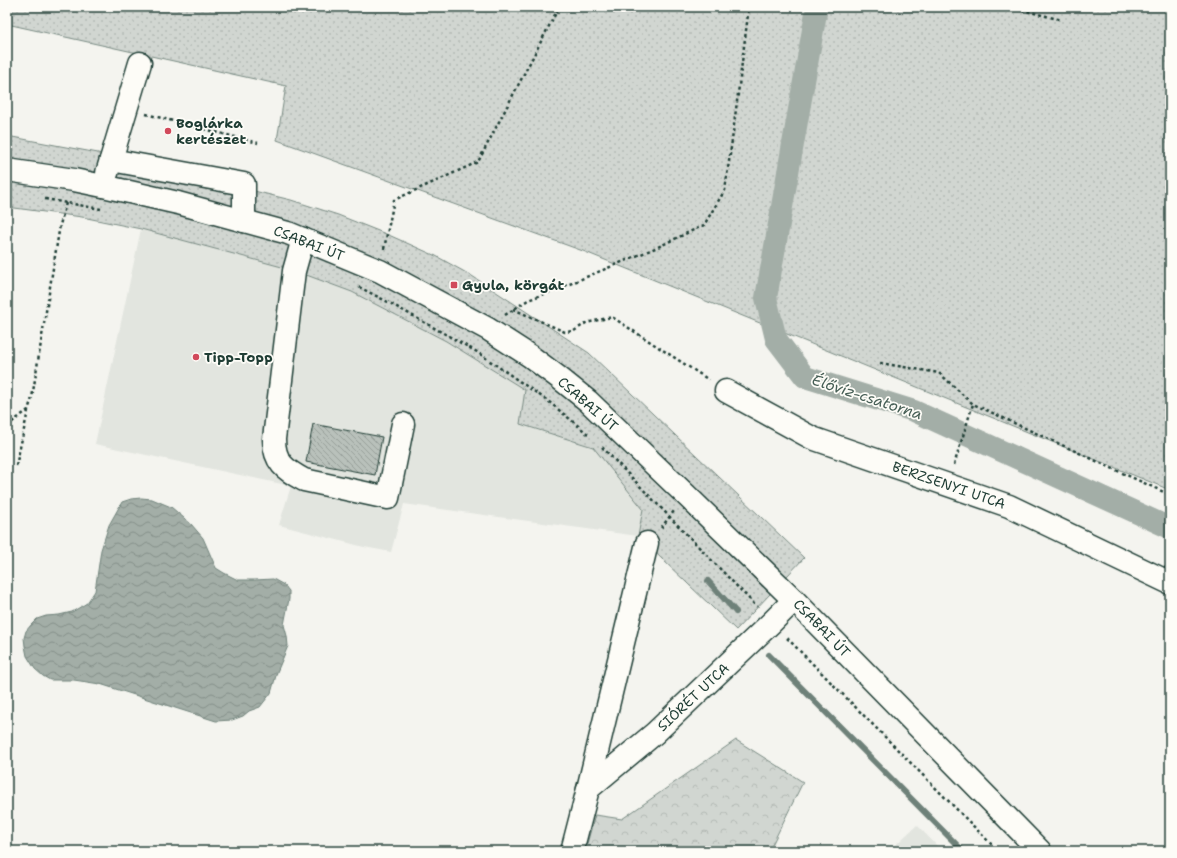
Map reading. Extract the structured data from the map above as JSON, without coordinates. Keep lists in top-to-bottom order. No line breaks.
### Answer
{"streets":{"street":["CSABAI ÚT","BERZSENYI UTCA","SIÓRÉT UTCA"]},"crossings":[["CSABAI ÚT","SIÓRÉT UTCA"]],"water":["Élővíz-csatorna"],"places":{"other":["Boglárka kertészet","Tipp-Topp"],"transit":["Gyula, körgát"]}}
